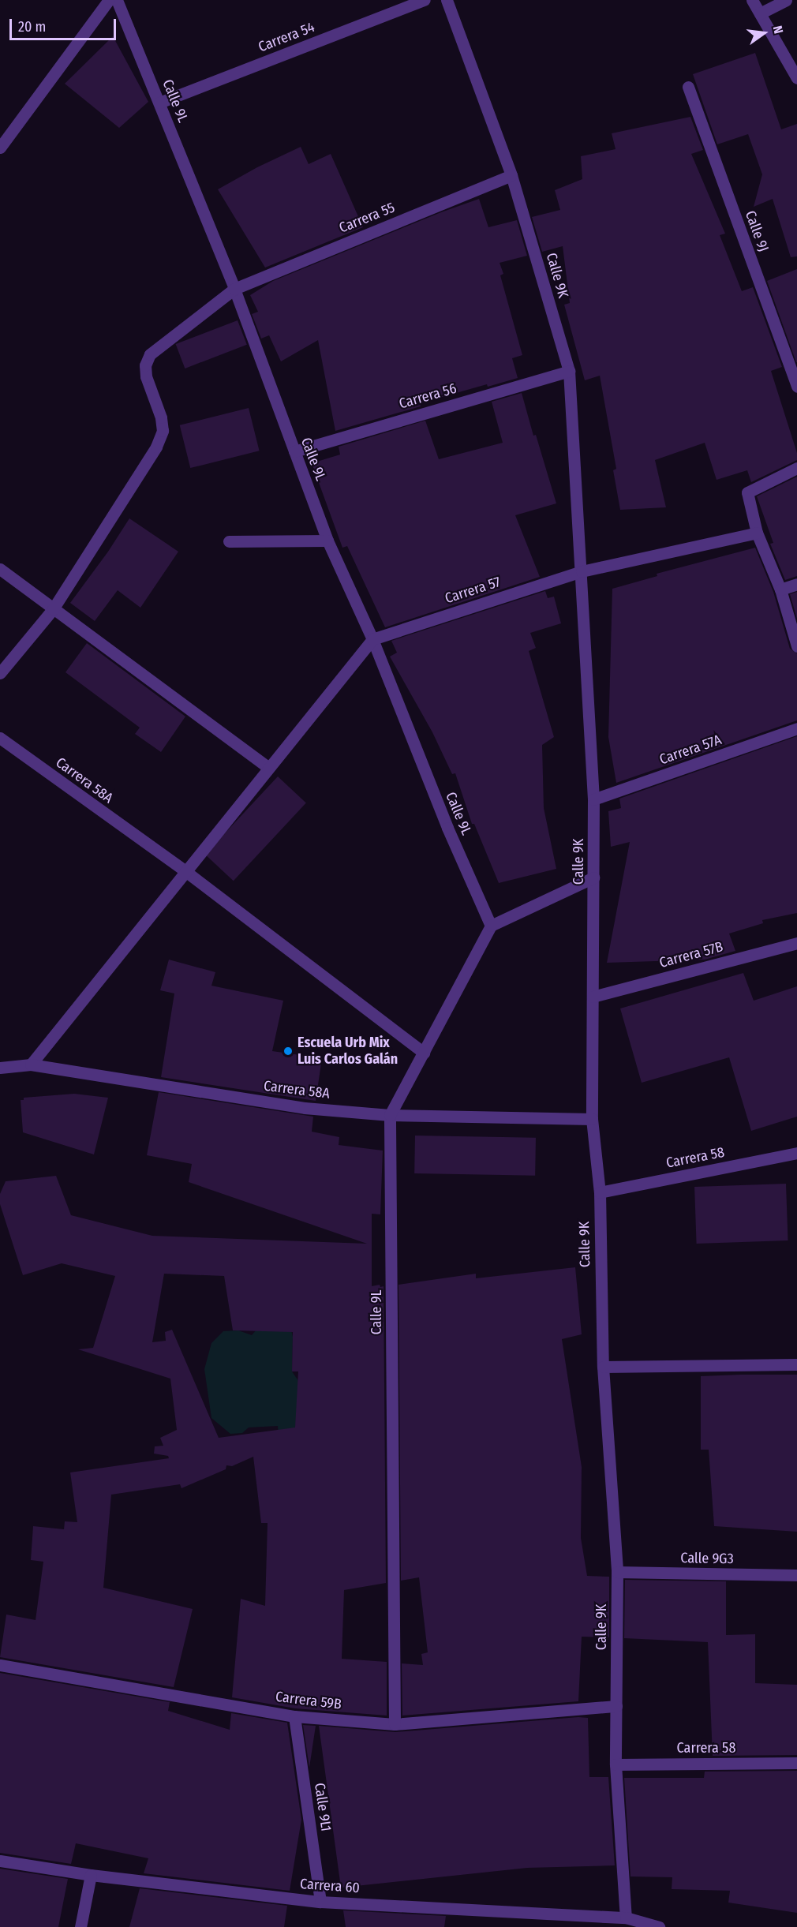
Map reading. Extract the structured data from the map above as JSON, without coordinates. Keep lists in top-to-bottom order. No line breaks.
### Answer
{"streets":{"street":["Carrera 54","Calle 9L","Carrera 55","Calle 9J","Calle 9K","Carrera 56","Carrera 57","Carrera 57A","Carrera 58A","Carrera 57B","Carrera 58","Calle 9G3","Carrera 59B","Calle 9L1","Carrera 60"]},"crossings":[["Carrera 54","Calle 9L"],["Calle 9L","Carrera 55"],["Calle 9L","Carrera 56"],["Calle 9L","Carrera 57"],["Calle 9L","Carrera 58A"],["Calle 9L","Carrera 59B"],["Carrera 55","Calle 9K"],["Calle 9K","Carrera 56"],["Calle 9K","Carrera 57"],["Calle 9K","Carrera 57A"],["Calle 9K","Carrera 58A"],["Calle 9K","Carrera 57B"],["Calle 9K","Carrera 58"],["Calle 9K","Calle 9G3"],["Calle 9K","Carrera 59B"],["Calle 9K","Carrera 60"],["Carrera 59B","Calle 9L1"],["Calle 9L1","Carrera 60"]],"places":["Escuela Urb Mix Luis Carlos Galán"],"scale_bar":"20 m","north":"right"}
